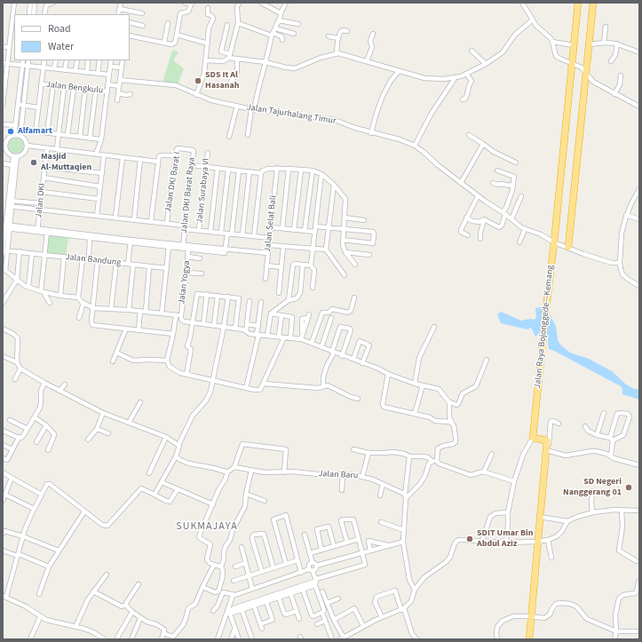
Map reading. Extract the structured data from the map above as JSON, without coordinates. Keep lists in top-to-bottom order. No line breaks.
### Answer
{"streets":{"highway":["Jalan Raya Bojonggede—Kemang"],"street":["Jalan Bengkulu","Jalan Tajurhalang Timur","Jalan DKI Barat I","Jalan Surabaya VI","Jalan DKI Barat Raya","Jalan DKI","Jalan Selat Bali","Jalan Bandung","Jalan Yogya","Jalan Baru"]},"crossings":[["Jalan Tajurhalang Timur","Jalan Raya Bojonggede—Kemang"],["Jalan DKI Barat I","Jalan DKI Barat Raya"]],"districts":["SUKMAJAYA"],"places":["SDS It Al Hasanah","Alfamart","Masjid Al-Muttaqien","SD Negeri Nanggerang 01","SDIT Umar Bin Abdul Aziz"],"legend":["Road","Water"]}
